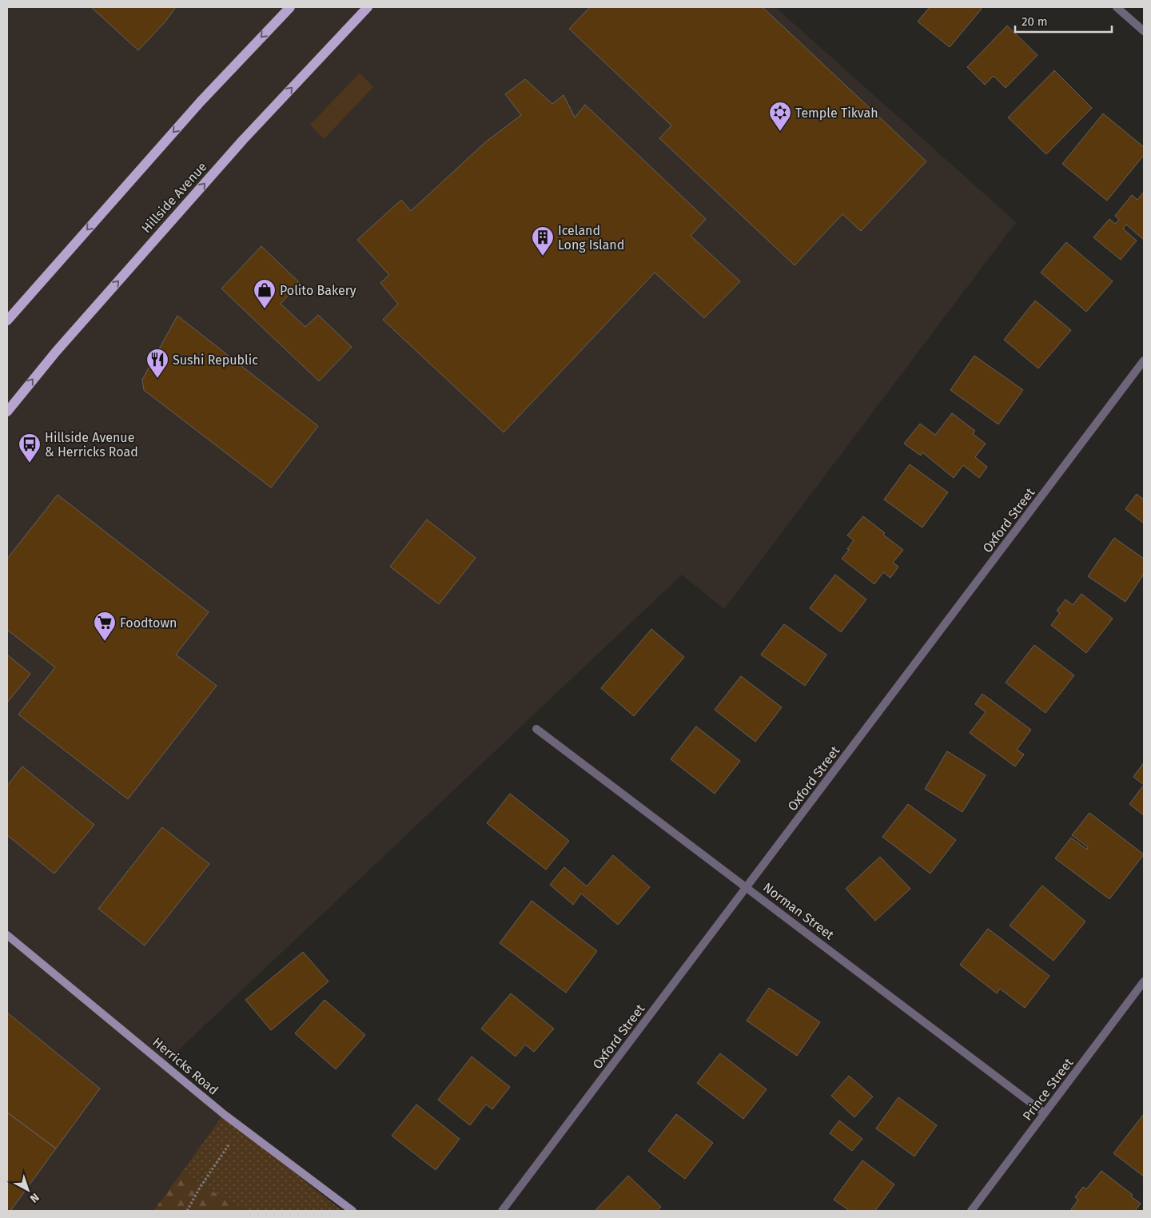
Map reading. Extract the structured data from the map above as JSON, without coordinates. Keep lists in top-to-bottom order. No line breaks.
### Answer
{"streets":{"main road":["Hillside Avenue","Herricks Road"],"street":["Oxford Street","Norman Street","Prince Street"]},"crossings":[["Oxford Street","Norman Street"],["Norman Street","Prince Street"]],"places":{"synagogue":["Temple Tikvah"],"building":["Iceland Long Island"],"shop":["Polito Bakery"],"restaurant":["Sushi Republic"],"bus stop":["Hillside Avenue & Herricks Road"],"supermarket":["Foodtown"]},"scale_bar":"20 m","north":"bottom right"}
